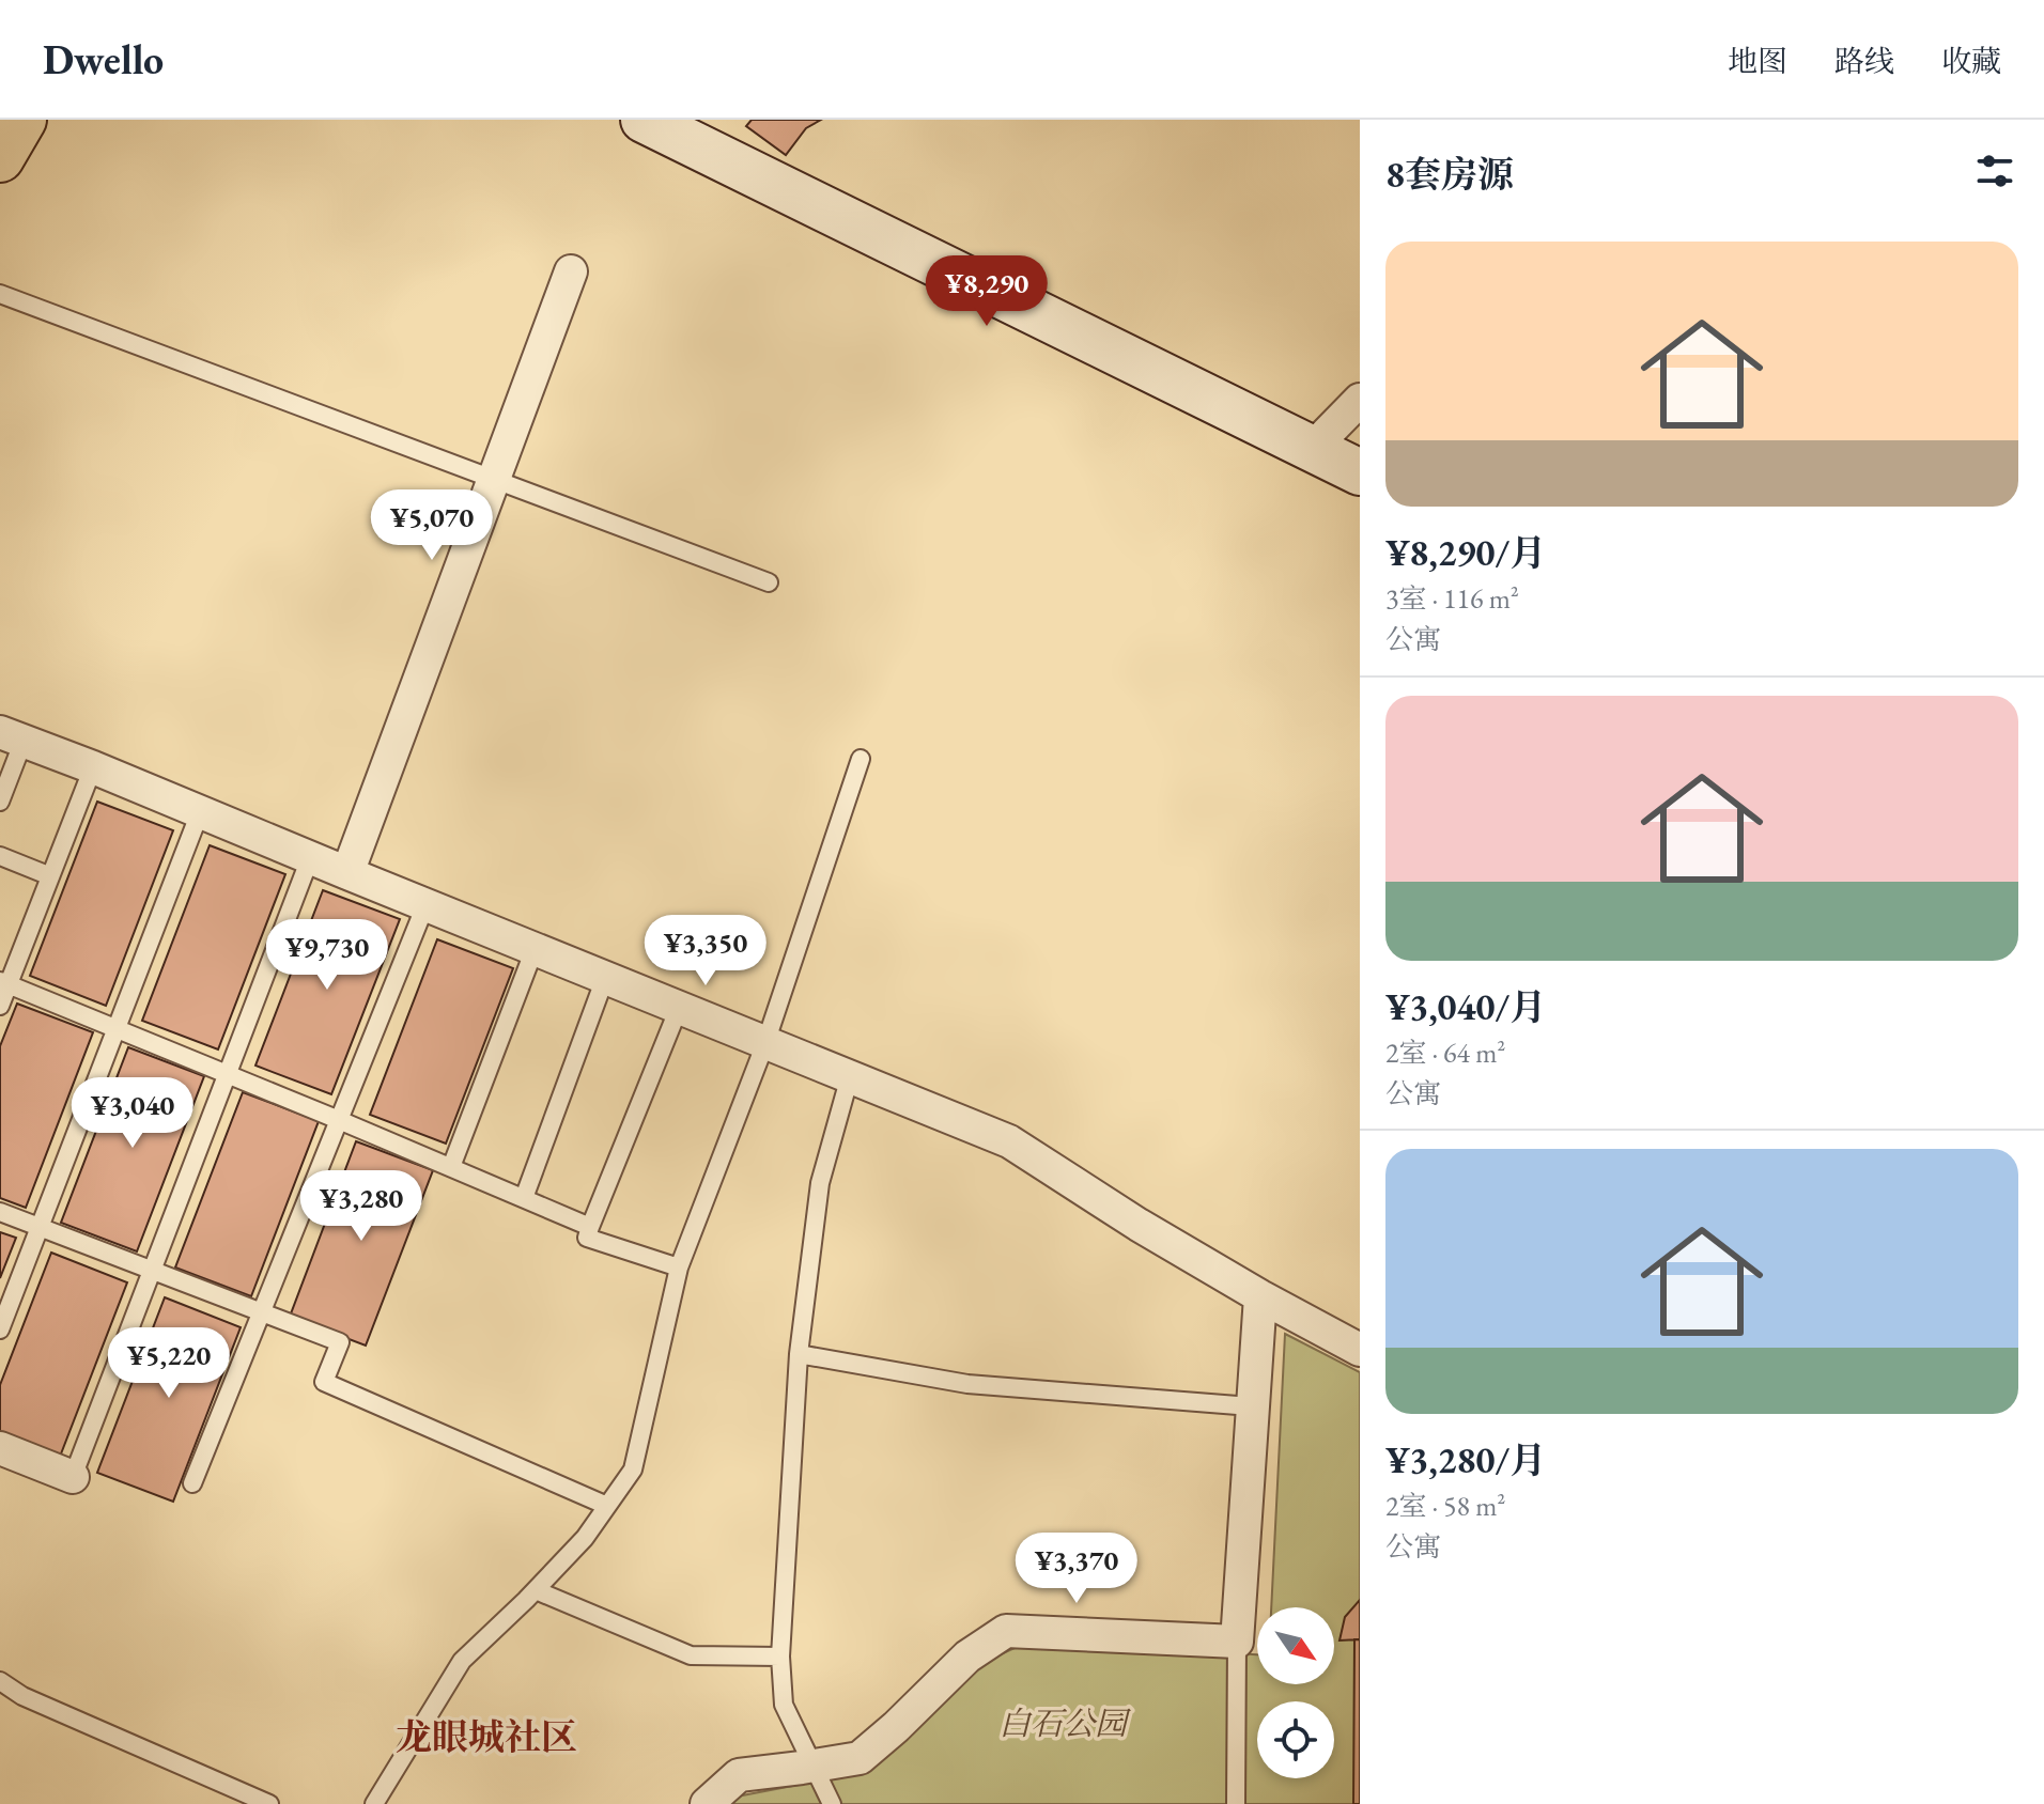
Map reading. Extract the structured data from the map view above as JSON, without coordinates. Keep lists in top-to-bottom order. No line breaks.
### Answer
{"districts":["龙眼城社区"],"parks":["白石公园"],"north":"bottom right","page":{"header":"Dwello","nav":["地图","路线","收藏"],"heading":"8套房源","list":[{"name":"¥8,290/月","note":"3室 · 116 m² · 公寓"},{"name":"¥3,040/月","note":"2室 · 64 m² · 公寓"},{"name":"¥3,280/月","note":"2室 · 58 m² · 公寓"}],"price":["¥8,290","¥5,070","¥3,350","¥9,730","¥3,040","¥3,280","¥5,220","¥3,370"]}}
